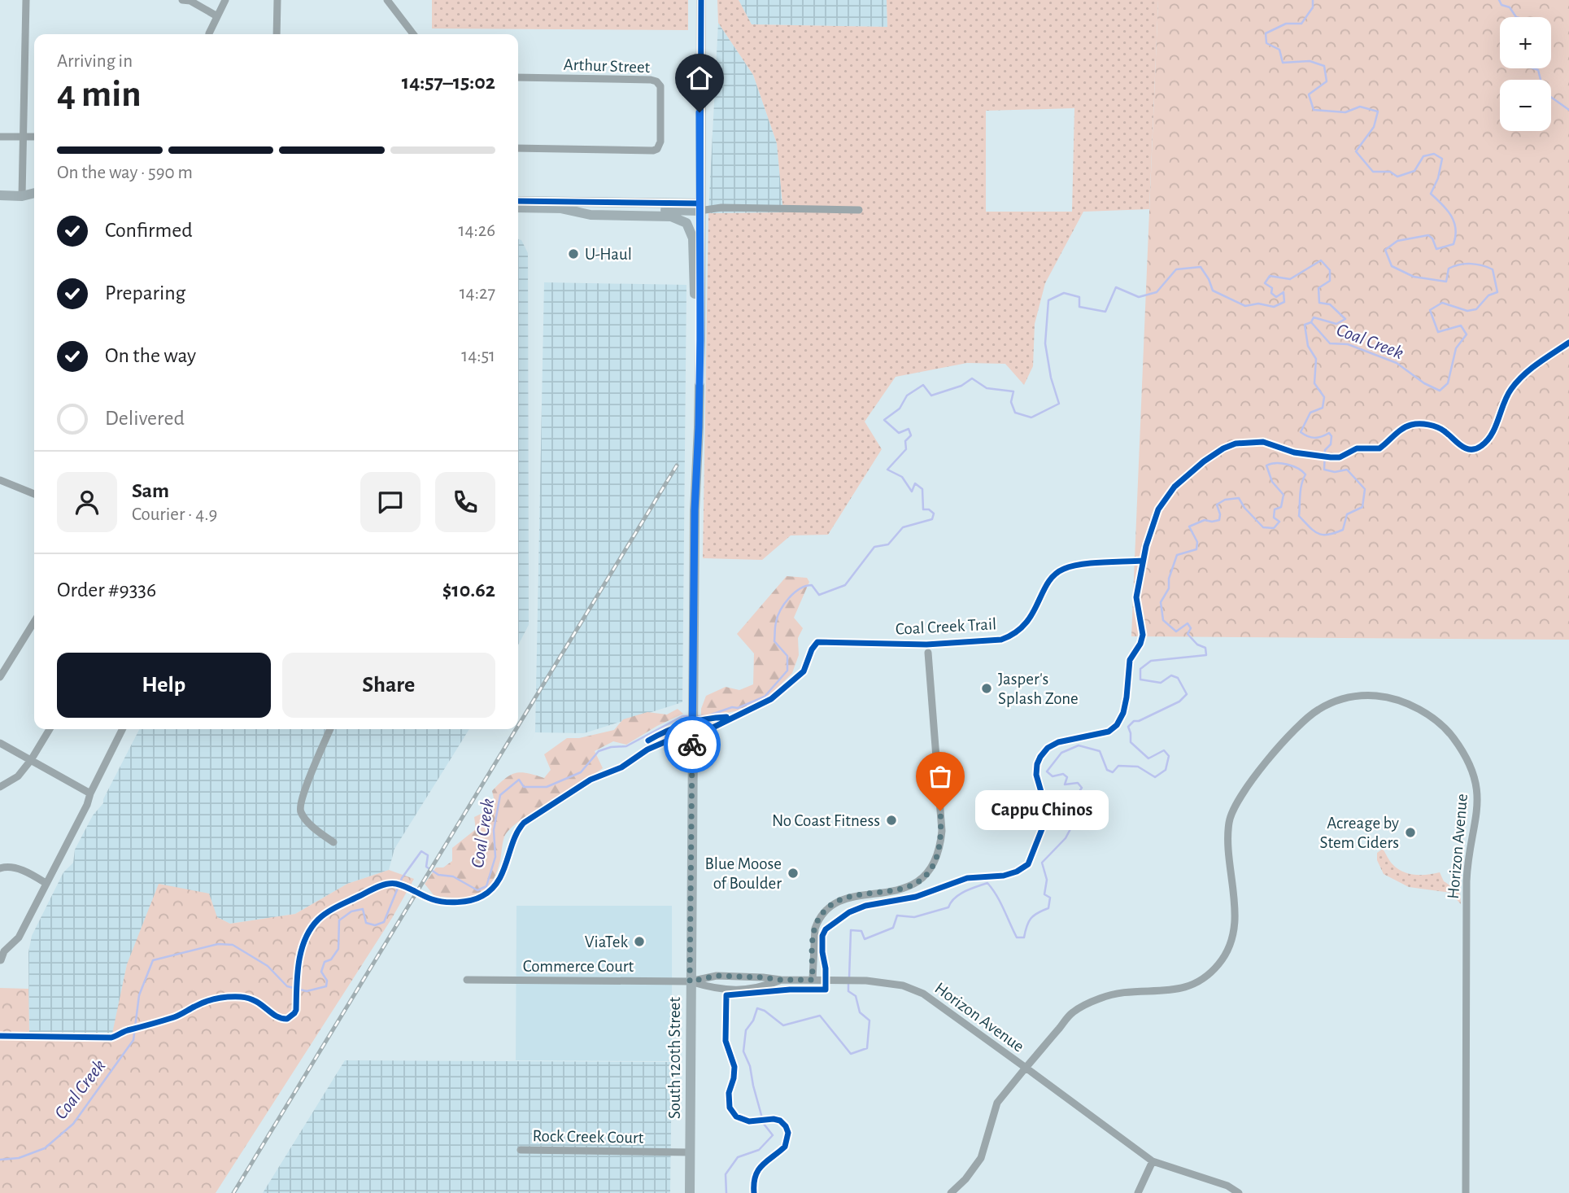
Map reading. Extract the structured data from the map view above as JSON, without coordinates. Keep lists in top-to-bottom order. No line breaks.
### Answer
{"streets":{"main road":["South 120th Street"],"street":["Arthur Street","Horizon Avenue","Commerce Court","Rock Creek Court"],"cycle path":["Coal Creek Trail"]},"crossings":[["Horizon Avenue","Commerce Court"],["Horizon Avenue","South 120th Street"],["Commerce Court","South 120th Street"],["South 120th Street","Rock Creek Court"]],"water":["Coal Creek"],"places":["U-Haul","Jasper's Splash Zone","Cappu Chinos","No Coast Fitness","Acreage by Stem Ciders","Blue Moose of Boulder","ViaTek"],"page":{"map_buttons":["+","−"],"heading":["4 min","Arriving in","14:57–15:02"],"panel":["Sam","Courier · 4.9","Order #9336","$10.62"],"bar":"On the way · 590 m","list":[["Confirmed","14:26"],["Preparing","14:27"],["On the way","14:51"],"Delivered"],"buttons":["Help","Share"],"bubble":"Cappu Chinos"}}
